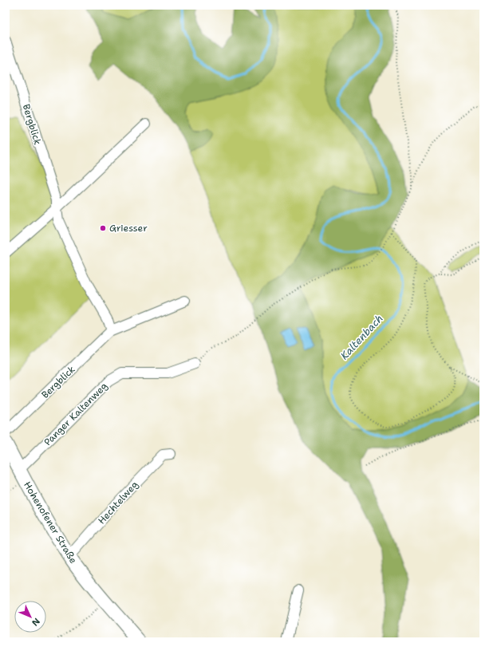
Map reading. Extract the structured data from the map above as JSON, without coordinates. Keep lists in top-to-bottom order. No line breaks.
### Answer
{"streets":{"main road":["Hohenofener Straße"],"street":["Bergblick","Panger Kaltenweg","Hechtelweg"]},"crossings":[["Panger Kaltenweg","Hohenofener Straße"],["Hechtelweg","Hohenofener Straße"]],"water":["Kaltenbach"],"places":["Griesser"],"north":"bottom right"}
